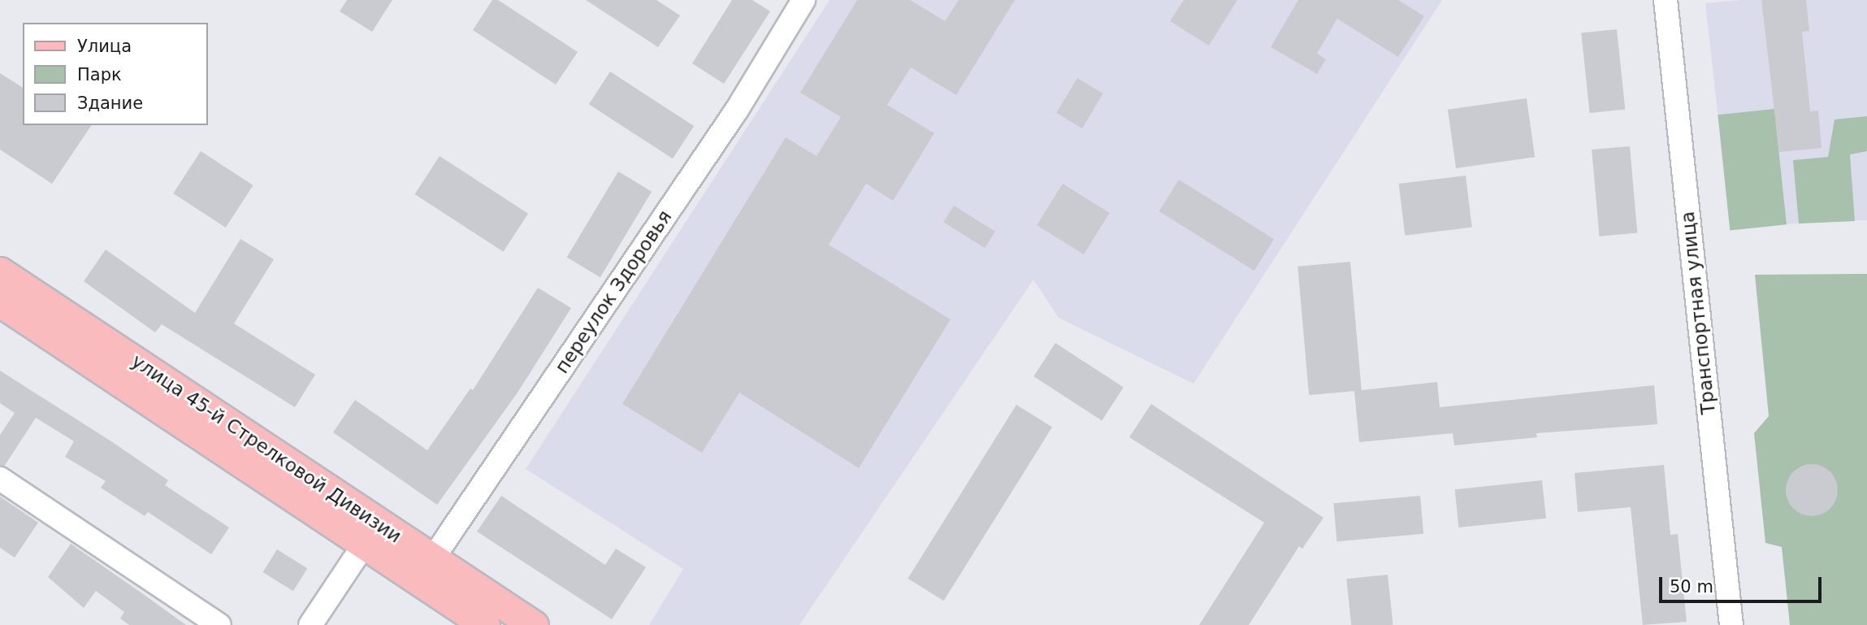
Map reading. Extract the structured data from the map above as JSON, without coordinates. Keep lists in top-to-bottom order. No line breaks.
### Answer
{"streets":{"main road":["улица 45-й Стрелковой Дивизии"],"street":["переулок Здоровья","Транспортная улица"]},"crossings":[["переулок Здоровья","улица 45-й Стрелковой Дивизии"]],"legend":["Улица","Парк","Здание"],"scale_bar":"50 m"}
